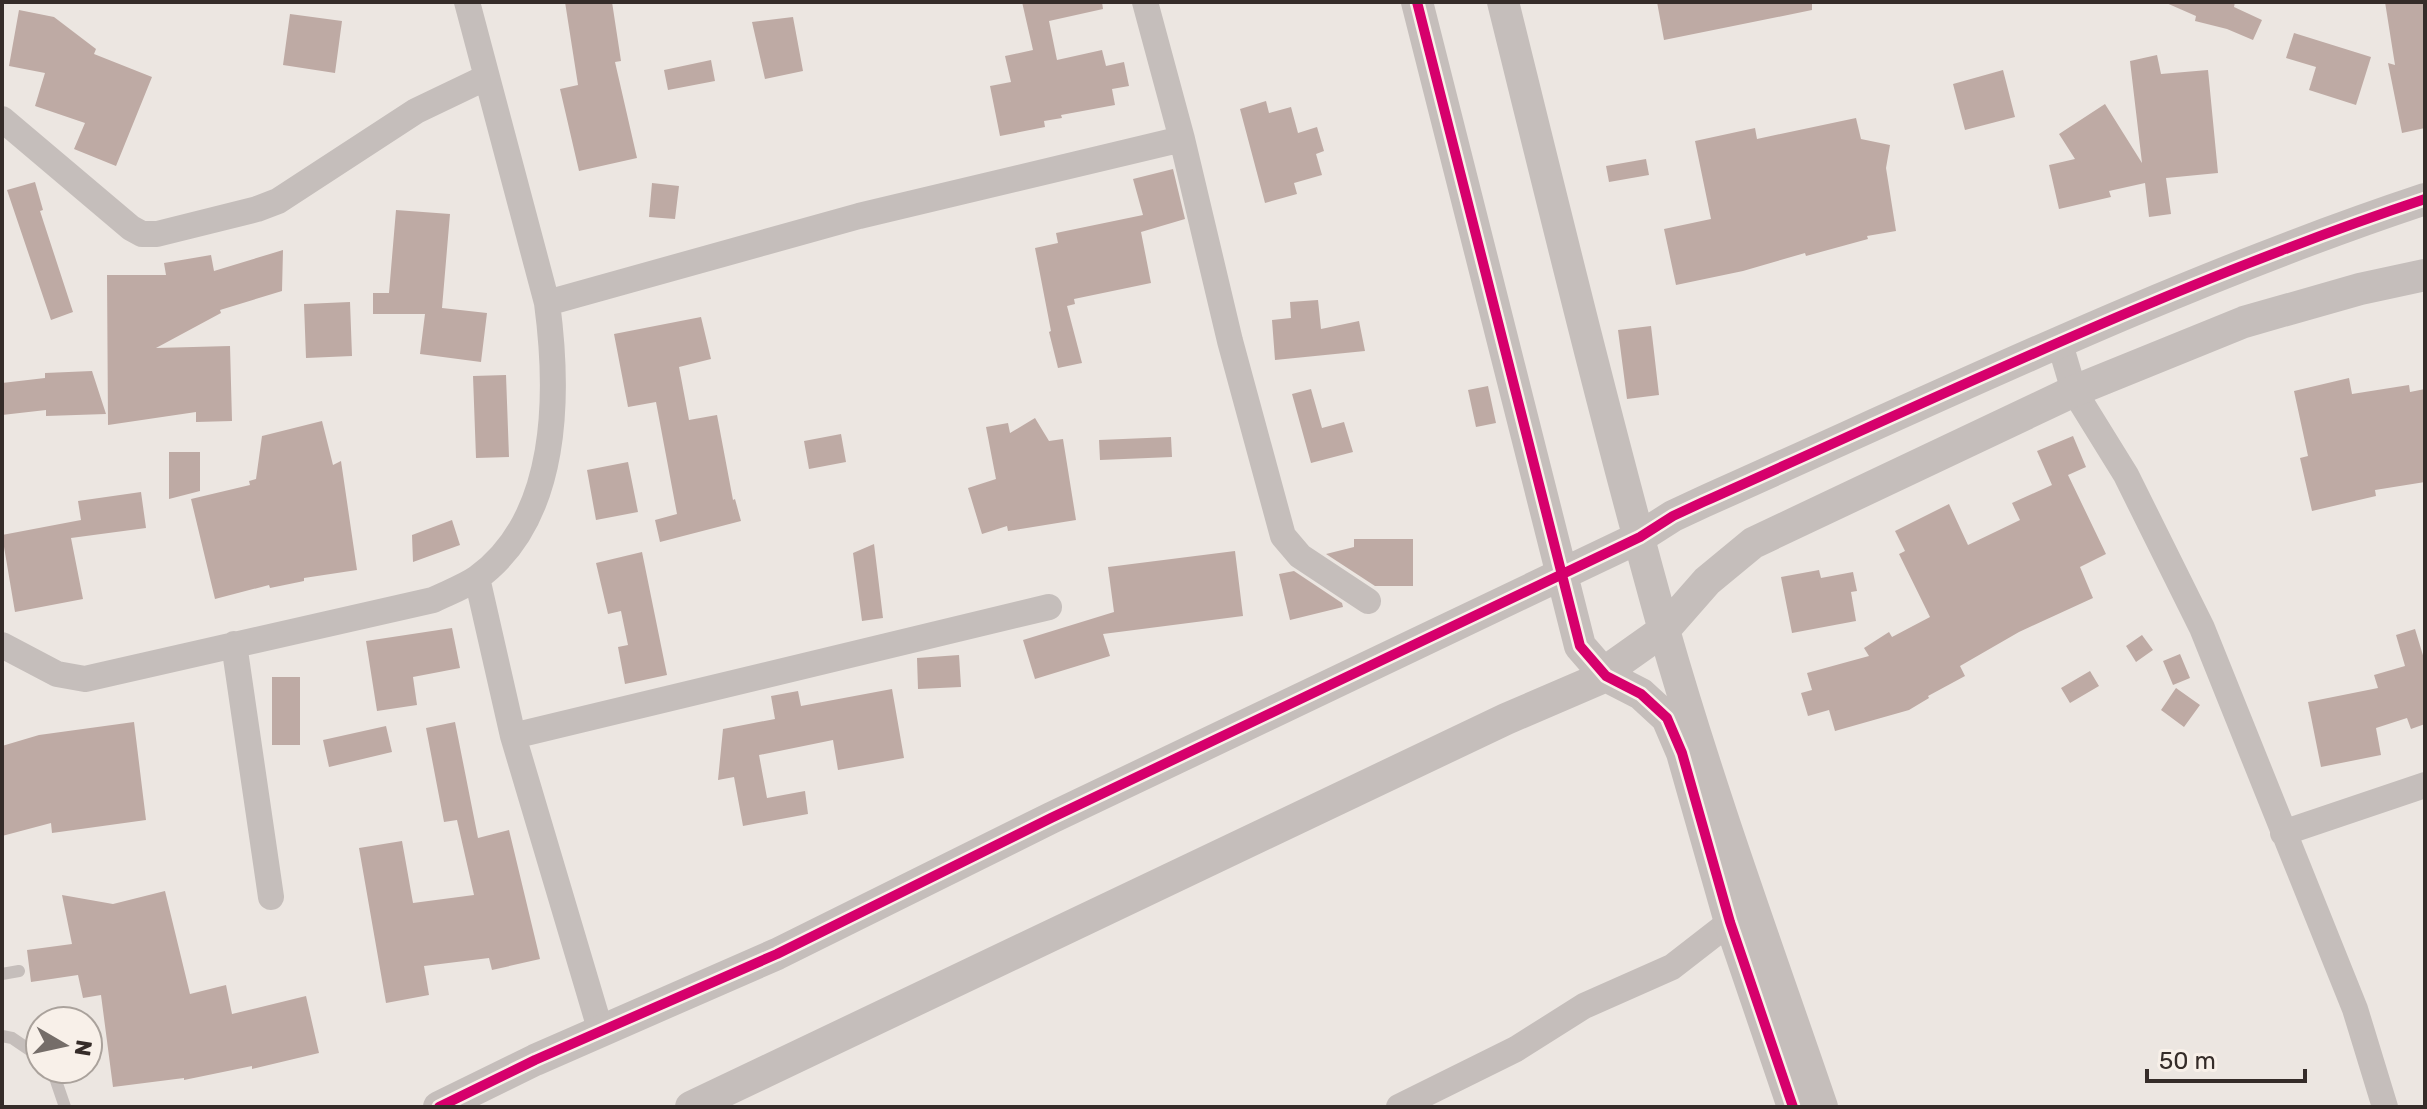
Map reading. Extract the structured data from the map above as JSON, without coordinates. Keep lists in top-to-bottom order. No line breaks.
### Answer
{"scale_bar":"50 m","north":"right"}
